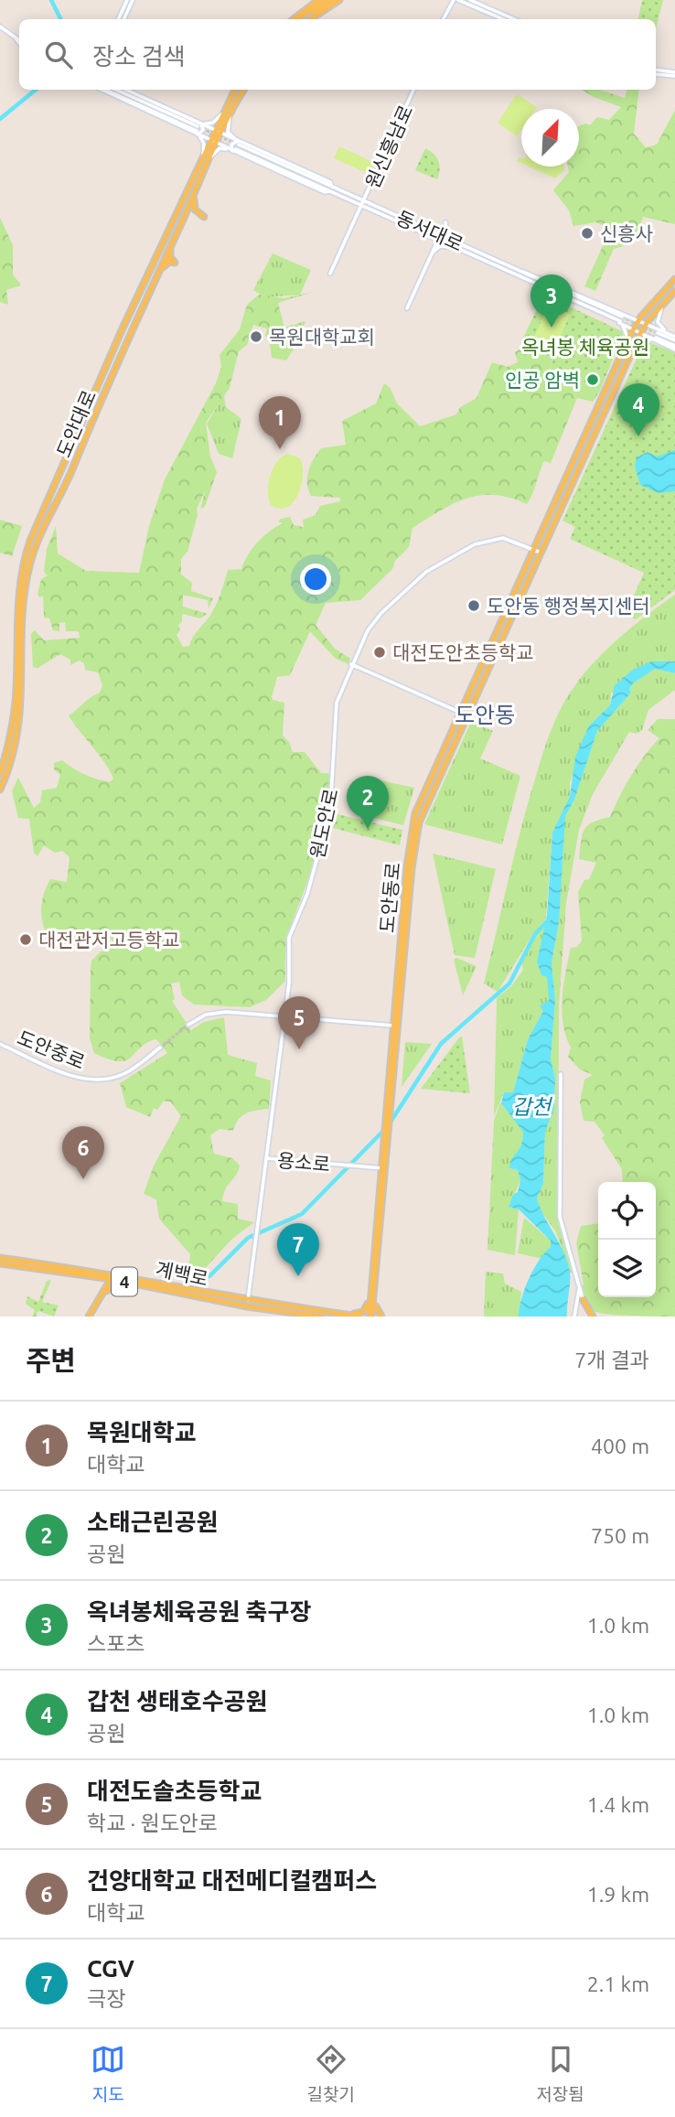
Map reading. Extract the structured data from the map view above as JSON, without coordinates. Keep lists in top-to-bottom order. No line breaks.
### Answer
{"streets":{"main road":["도안대로","도안동로","계백로","4"],"street":["원신흥남로","동서대로","원도안로","도안중로","용소로"]},"crossings":[["원신흥남로","동서대로"],["동서대로","도안대로"],["원도안로","도안동로"],["원도안로","용소로"],["원도안로","계백로"],["도안동로","용소로"]],"districts":["도안동"],"water":["갑천"],"parks":["옥녀봉 체육공원"],"places":["신흥사","목원대학교회","인공 암벽","도안동 행정복지센터","대전도안초등학교","대전관저고등학교"],"north":"top right","page":{"search":"장소 검색","pins":["3","4","1","2","5","6","7"],"heading":["주변","7개 결과"],"list":[{"mark":"1","name":"목원대학교","note":"대학교","value":"400 m"},{"mark":"2","name":"소태근린공원","note":"공원","value":"750 m"},{"mark":"3","name":"옥녀봉체육공원 축구장","note":"스포츠","value":"1.0 km"},{"mark":"4","name":"갑천 생태호수공원","note":"공원","value":"1.0 km"},{"mark":"5","name":"대전도솔초등학교","note":"학교 · 원도안로","value":"1.4 km"},{"mark":"6","name":"건양대학교 대전메디컬캠퍼스","note":"대학교","value":"1.9 km"},{"mark":"7","name":"CGV","note":"극장","value":"2.1 km"}],"nav":["지도","길찾기","저장됨"]}}
